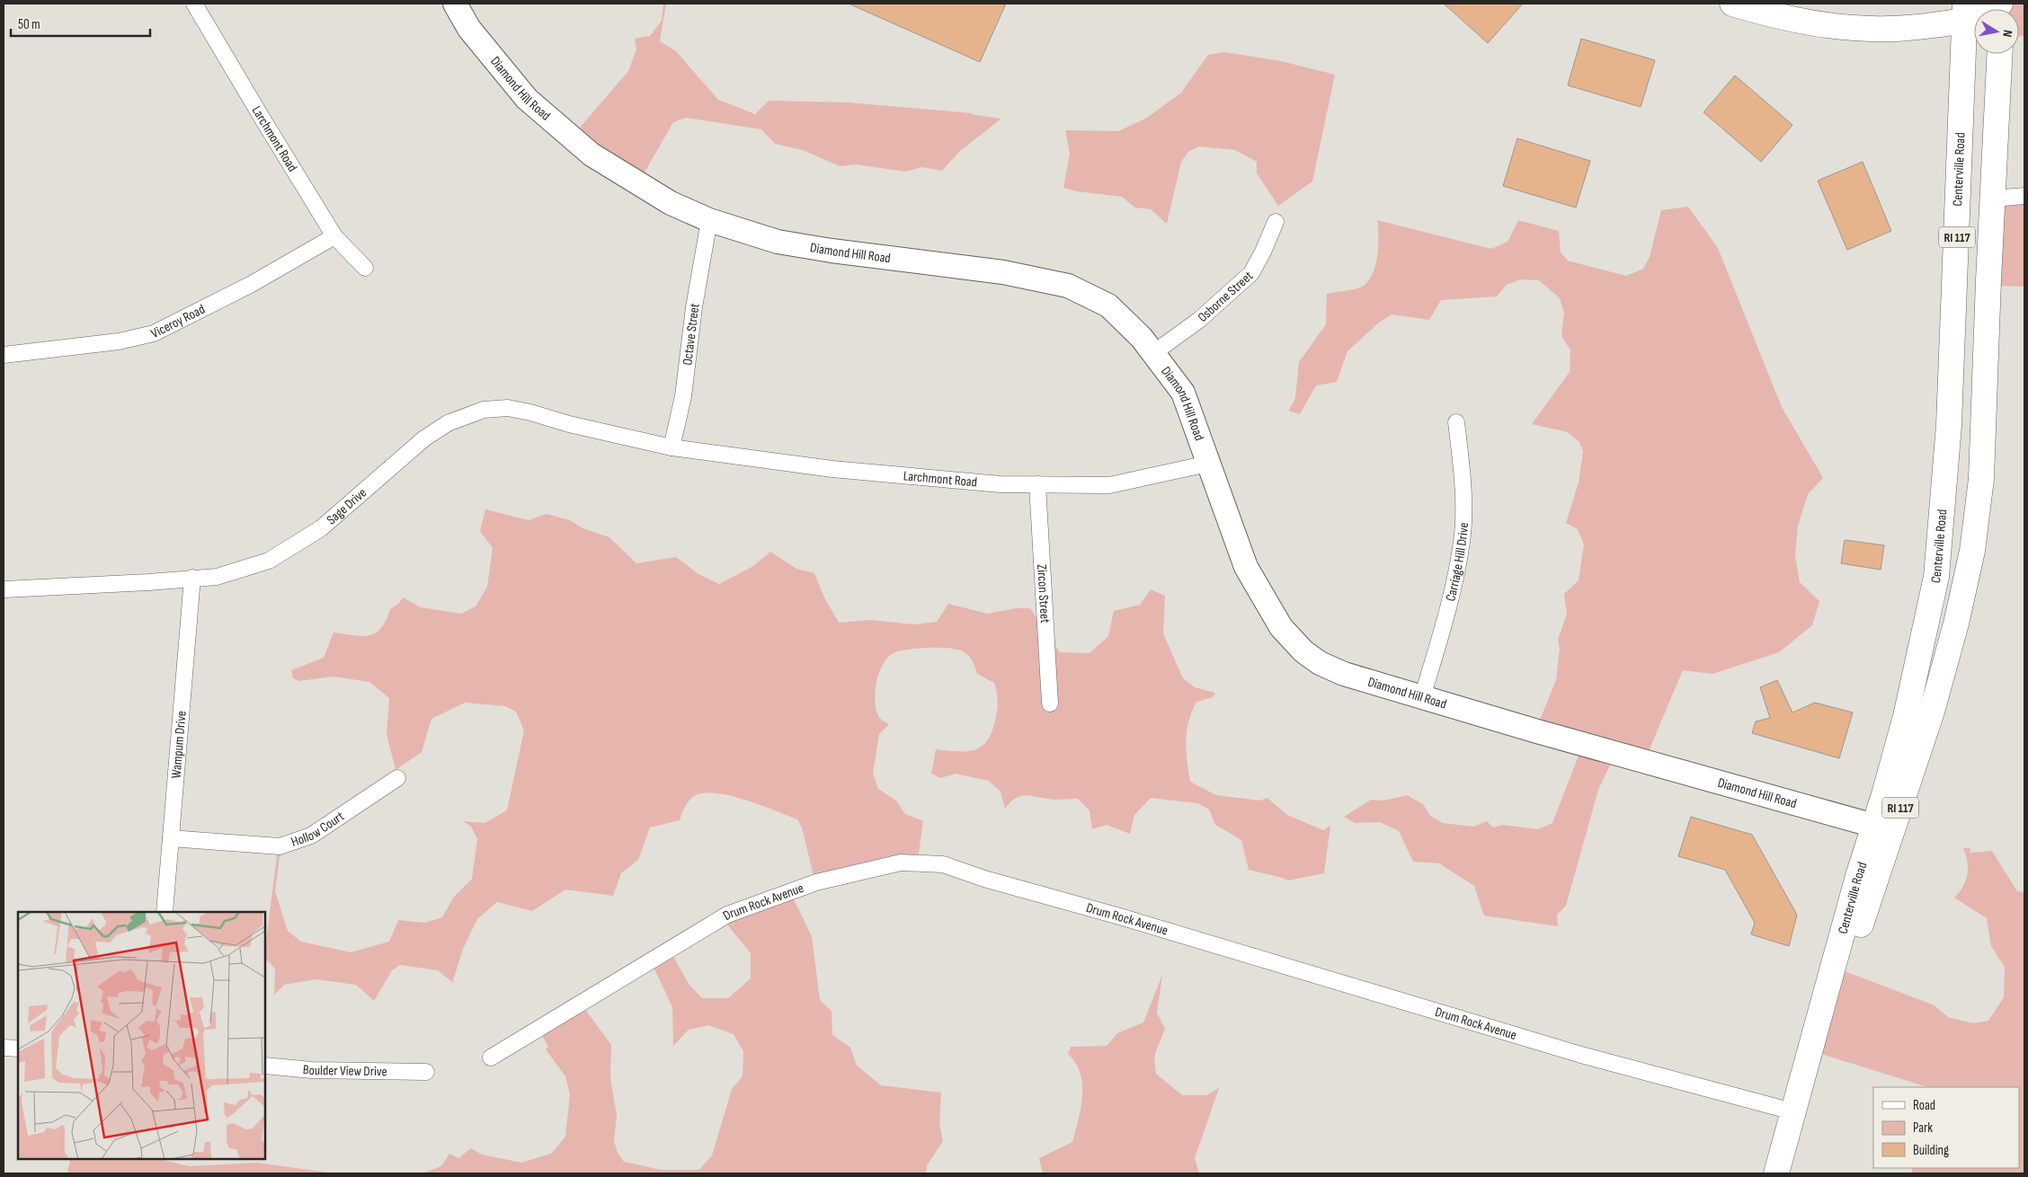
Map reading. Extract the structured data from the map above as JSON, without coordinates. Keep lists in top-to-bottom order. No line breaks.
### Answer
{"streets":{"main road":["Centerville Road","RI 117"],"street":["Diamond Hill Road","Larchmont Road","Osborne Street","Viceroy Road","Octave Street","Sage Drive","Carriage Hill Drive","Zircon Street","Wampum Drive","Hollow Court","Drum Rock Avenue","Boulder View Drive"]},"crossings":[["Diamond Hill Road","Larchmont Road"],["Diamond Hill Road","Centerville Road"],["Diamond Hill Road","Osborne Street"],["Diamond Hill Road","Octave Street"],["Diamond Hill Road","Carriage Hill Drive"],["Larchmont Road","Viceroy Road"],["Larchmont Road","Octave Street"],["Larchmont Road","Sage Drive"],["Larchmont Road","Zircon Street"],["Centerville Road","Drum Rock Avenue"],["Octave Street","Sage Drive"],["Sage Drive","Wampum Drive"],["Wampum Drive","Hollow Court"]],"legend":["Road","Park","Building"],"scale_bar":"50 m","north":"right"}
